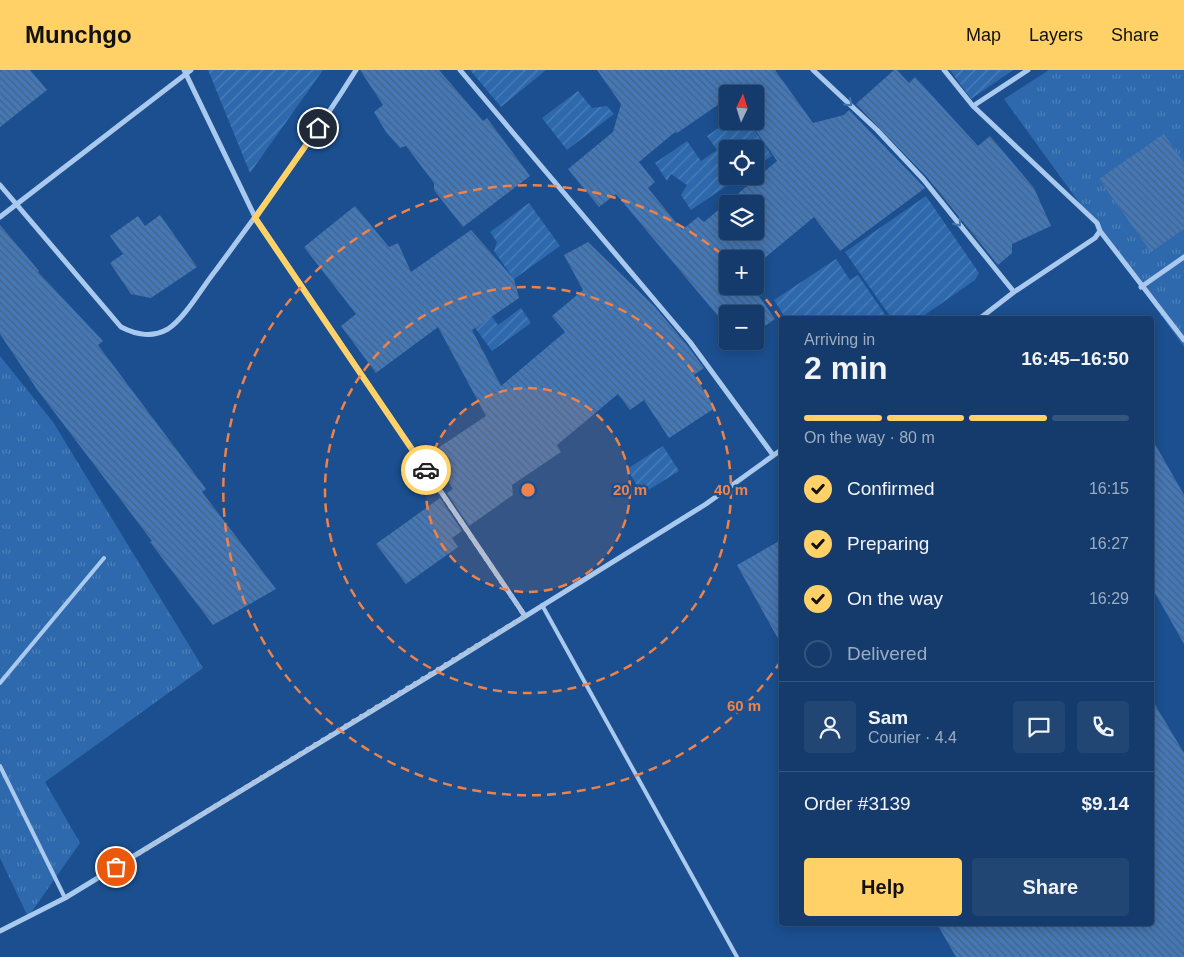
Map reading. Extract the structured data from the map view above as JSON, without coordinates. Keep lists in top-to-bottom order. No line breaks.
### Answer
{"north":"top","page":{"header":"Munchgo","nav":["Map","Layers","Share"],"map_buttons":["+","−"],"heading":["2 min","Arriving in","16:45–16:50"],"panel":["Sam","Courier · 4.4","Order #3139","$9.14"],"bar":"On the way · 80 m","list":[["Confirmed","16:15"],["Preparing","16:27"],["On the way","16:29"],"Delivered"],"buttons":["Help","Share"]},"rings":["20 m","40 m","60 m"]}
